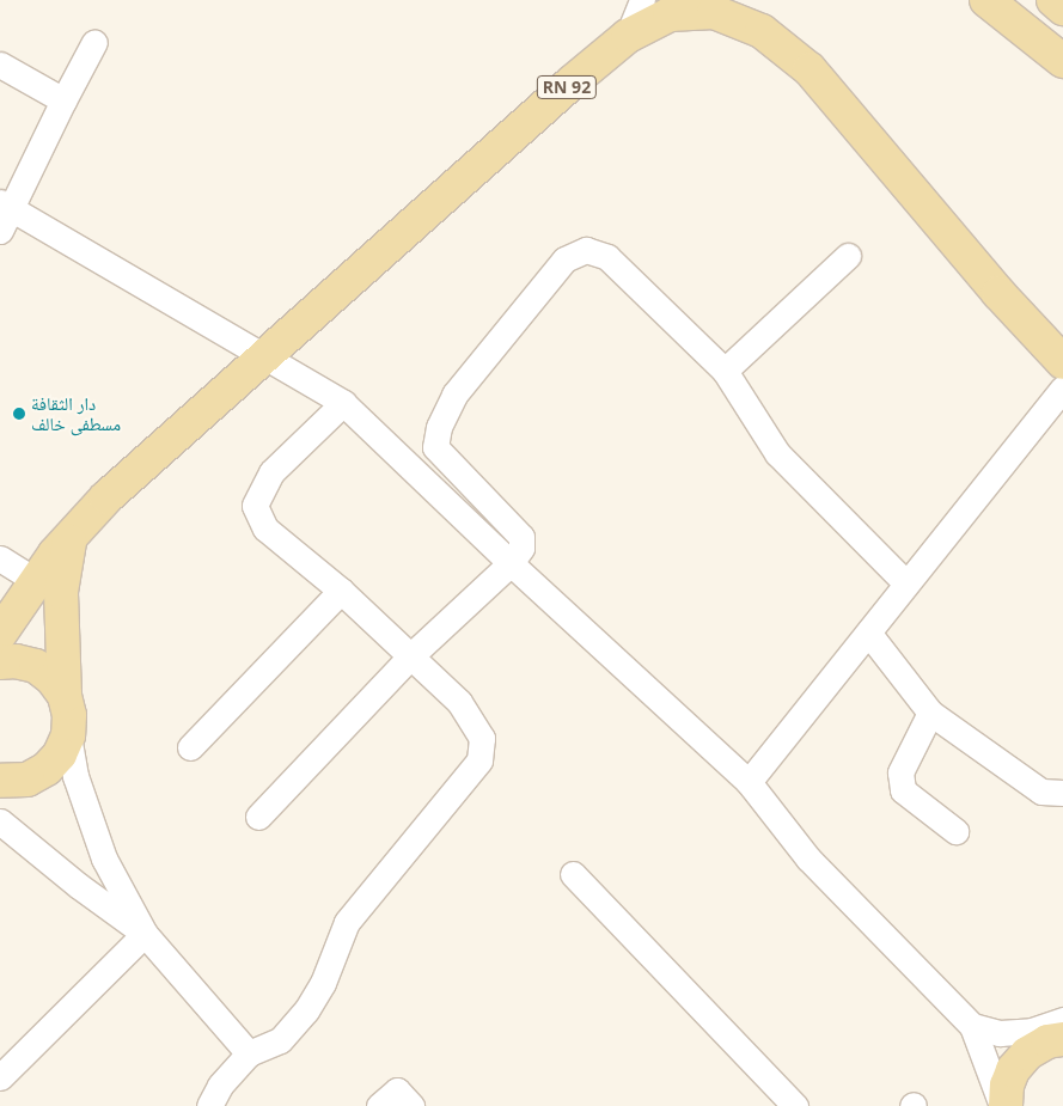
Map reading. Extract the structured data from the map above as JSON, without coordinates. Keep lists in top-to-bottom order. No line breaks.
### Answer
{"streets":{"main road":["RN 92"]},"places":["دار الثقافة مسطفى خالف"]}
